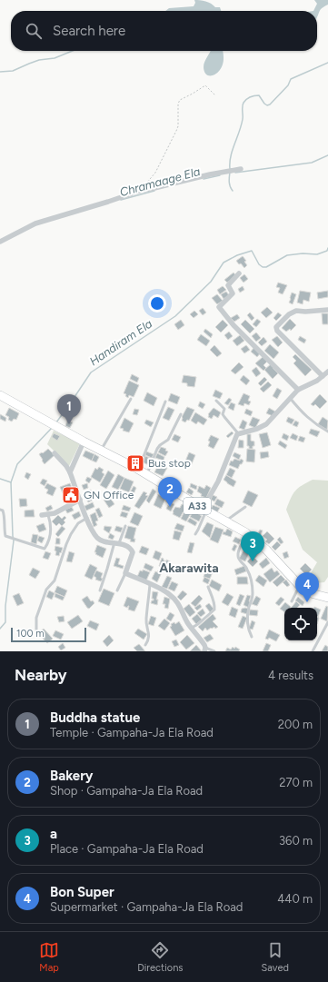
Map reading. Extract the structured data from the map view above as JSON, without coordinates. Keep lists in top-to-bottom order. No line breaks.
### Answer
{"streets":{"highway":["A33"]},"districts":["Akarawita"],"water":["Chramaage Ela","Handiram Ela"],"places":{"building":["Bus stop"],"public building":["GN Office"]},"scale_bar":"100 m","page":{"search":"Search here","pins":["1","2","3","4"],"scale":"100 m","heading":["Nearby","4 results"],"list":[{"mark":"1","name":"Buddha statue","note":"Temple · Gampaha-Ja Ela Road","value":"200 m"},{"mark":"2","name":"Bakery","note":"Shop · Gampaha-Ja Ela Road","value":"270 m"},{"mark":"3","name":"a","note":"Place · Gampaha-Ja Ela Road","value":"360 m"},{"mark":"4","name":"Bon Super","note":"Supermarket · Gampaha-Ja Ela Road","value":"440 m"}],"nav":["Map","Directions","Saved"]}}
